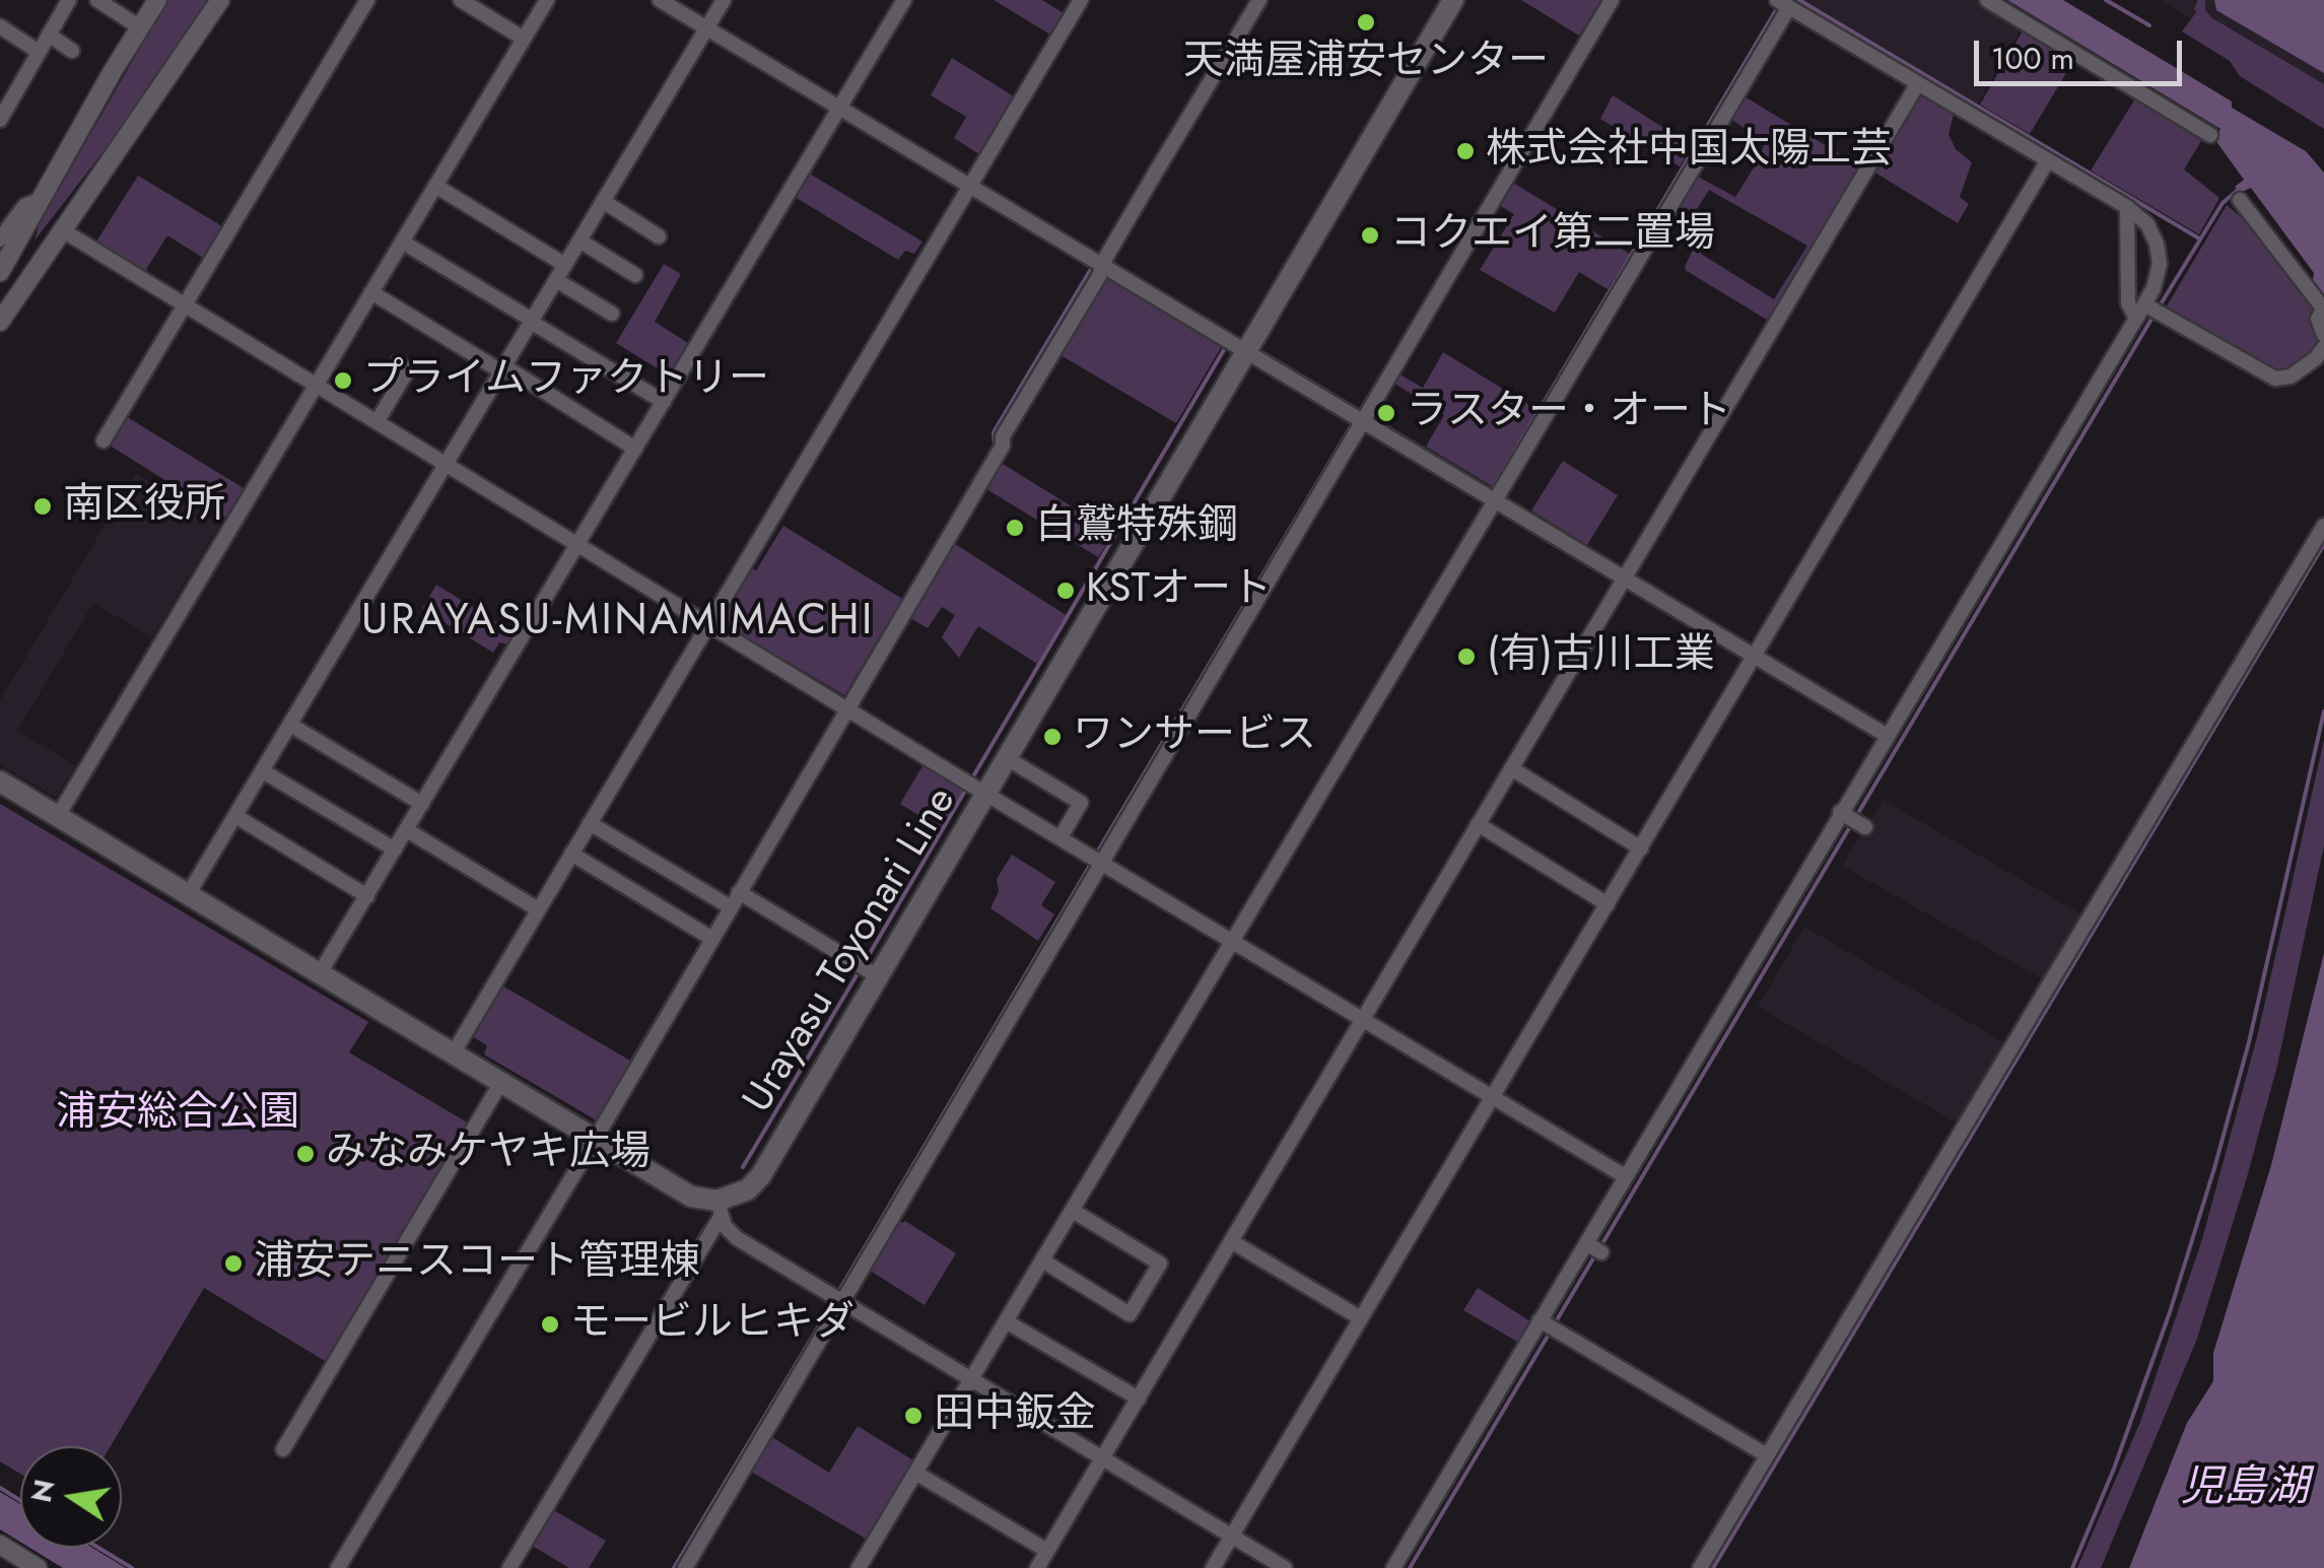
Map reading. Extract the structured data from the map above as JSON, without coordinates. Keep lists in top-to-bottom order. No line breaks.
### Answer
{"streets":{"main road":["Urayasu Toyonari Line"]},"districts":["URAYASU-MINAMIMACHI"],"water":["児島湖"],"parks":["浦安総合公園"],"places":["天満屋浦安センター","株式会社中国太陽工芸","コクエイ第二置場","プライムファクトリー","ラスター・オート","南区役所","白鷲特殊鋼","KSTオート","(有)古川工業","ワンサービス","みなみケヤキ広場","浦安テニスコート管理棟","モービルヒキダ","田中鈑金"],"scale_bar":"100 m","north":"left"}
